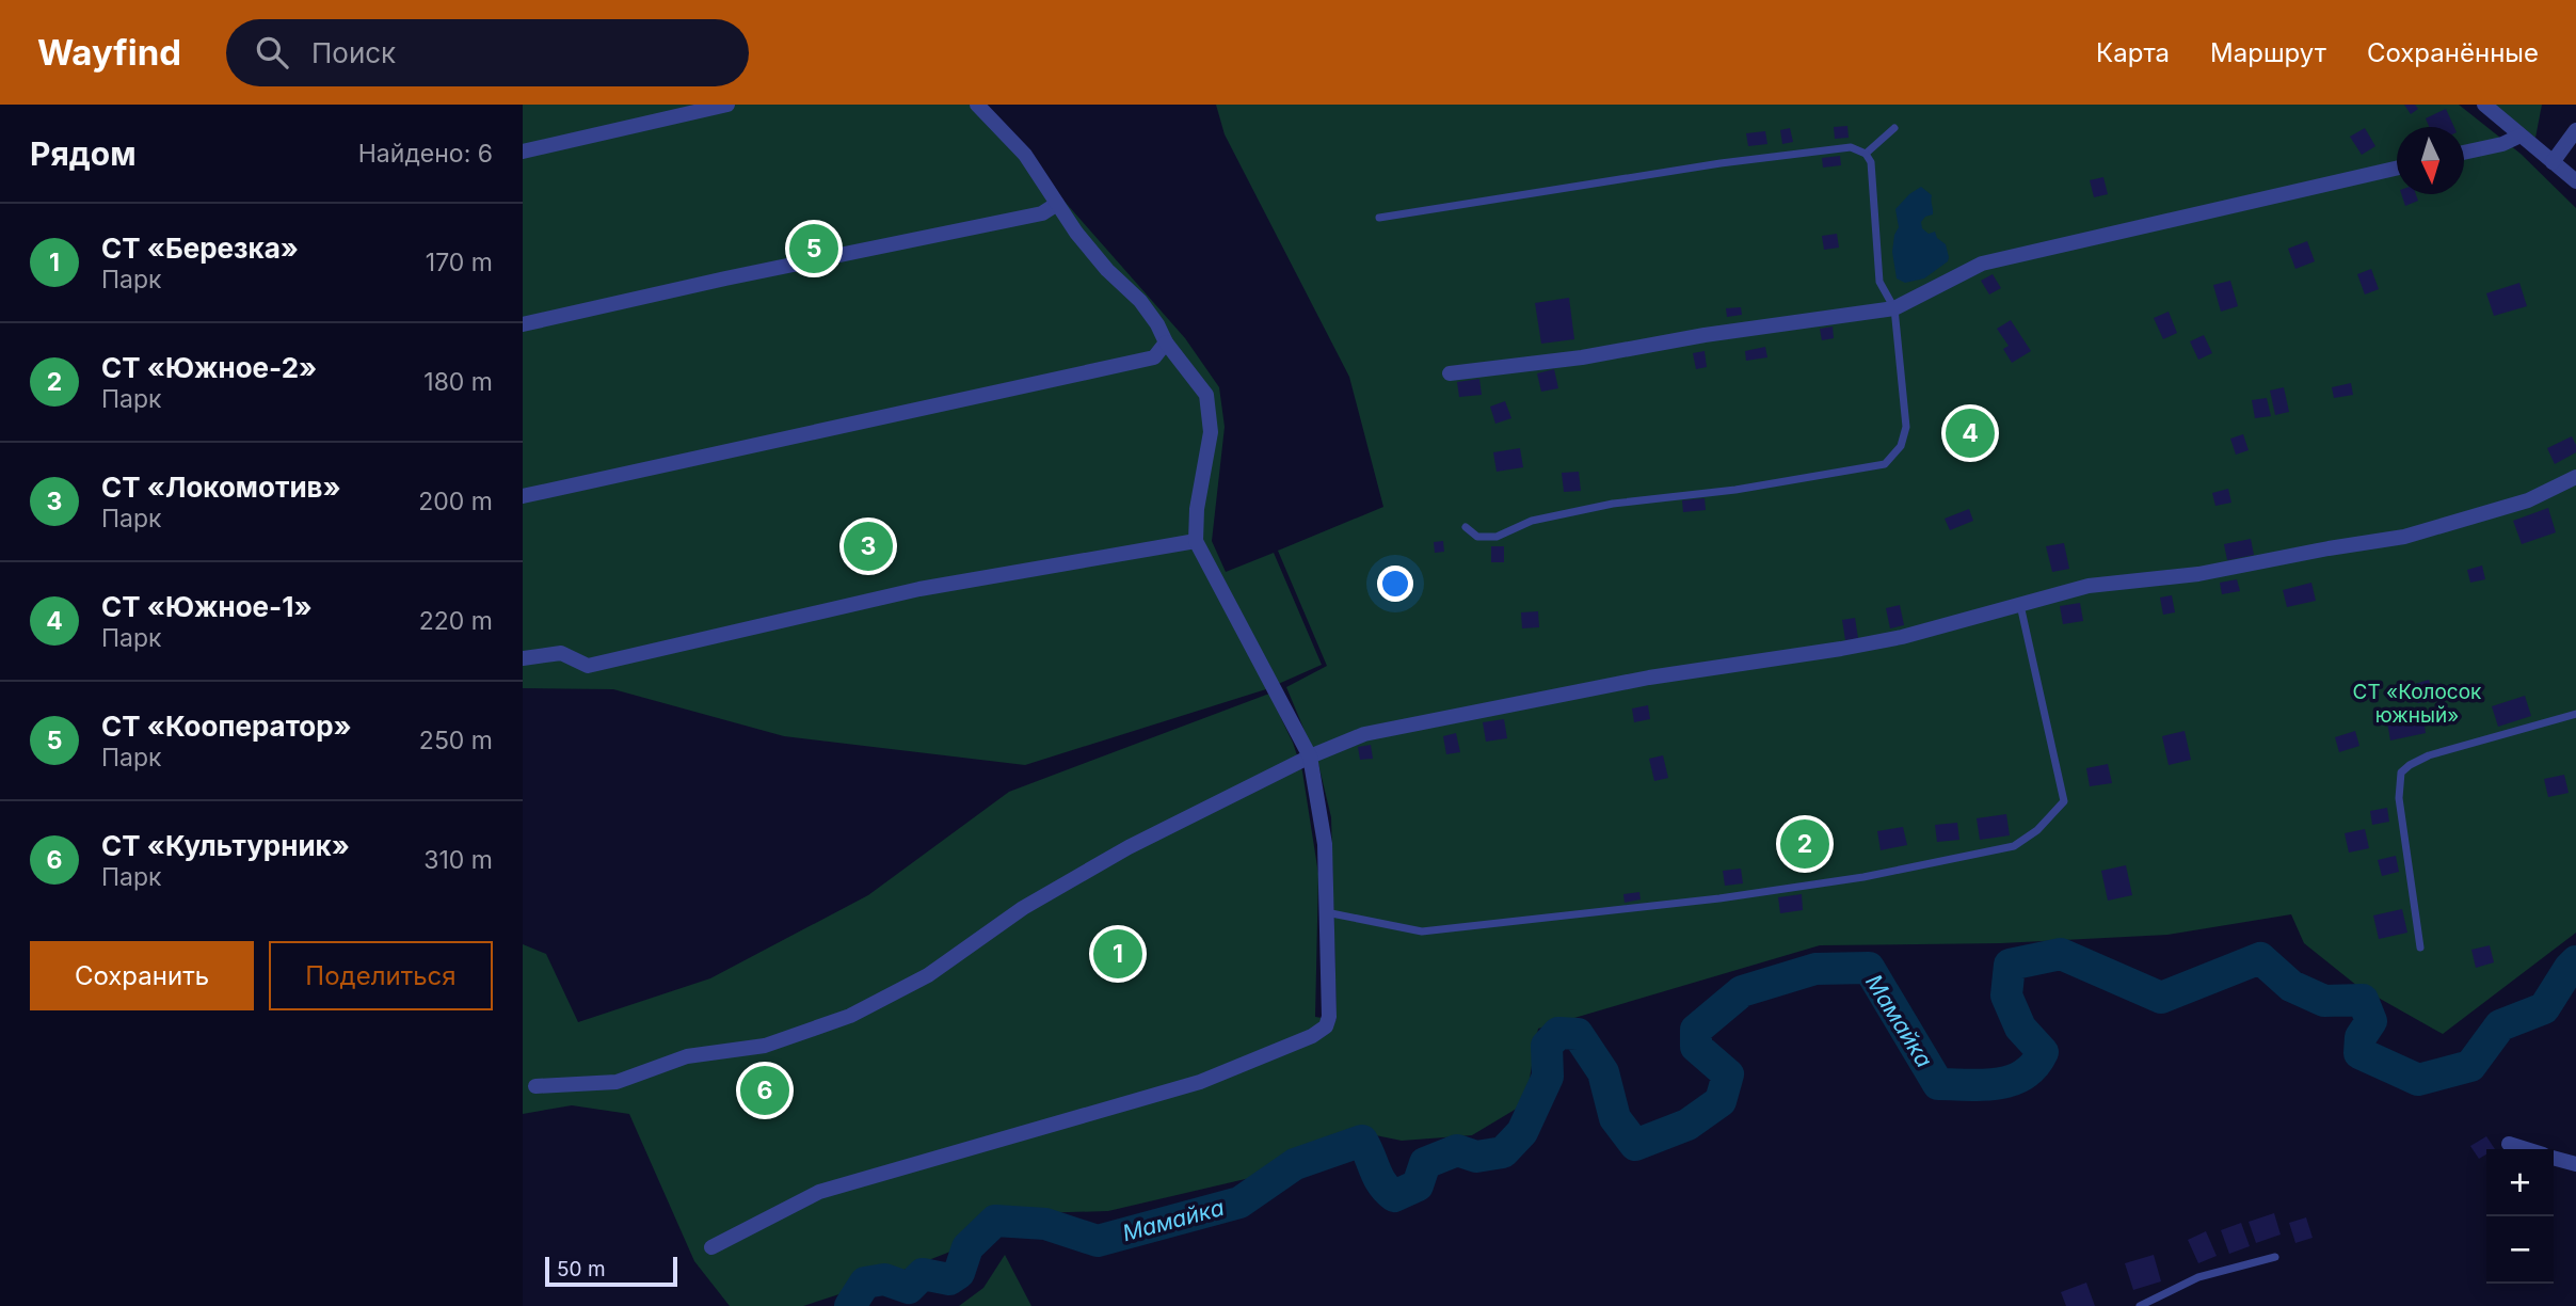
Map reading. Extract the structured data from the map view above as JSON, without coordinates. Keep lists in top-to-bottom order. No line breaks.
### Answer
{"water":["Мамайка"],"parks":["СТ «Колосок южный»"],"scale_bar":"50 m","north":"bottom","page":{"header":"Wayfind","search":"Поиск","nav":["Карта","Маршрут","Сохранённые"],"heading":["Рядом","Найдено: 6"],"list":[{"mark":"1","name":"СТ «Березка»","note":"Парк","value":"170 m"},{"mark":"2","name":"СТ «Южное-2»","note":"Парк","value":"180 m"},{"mark":"3","name":"СТ «Локомотив»","note":"Парк","value":"200 m"},{"mark":"4","name":"СТ «Южное-1»","note":"Парк","value":"220 m"},{"mark":"5","name":"СТ «Кооператор»","note":"Парк","value":"250 m"},{"mark":"6","name":"СТ «Культурник»","note":"Парк","value":"310 m"}],"pins":["5","4","3","2","1","6"],"buttons":["Сохранить","Поделиться"],"map_buttons":["+","−"],"scale":"50 m"}}
